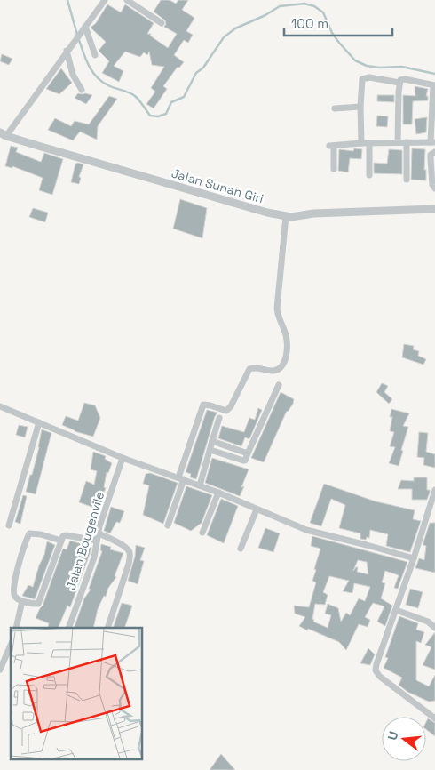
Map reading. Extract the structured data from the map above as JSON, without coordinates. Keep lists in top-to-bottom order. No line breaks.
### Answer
{"streets":{"street":["Jalan Sunan Giri","Jalan Bougenvile"]},"scale_bar":"100 m","north":"left"}
